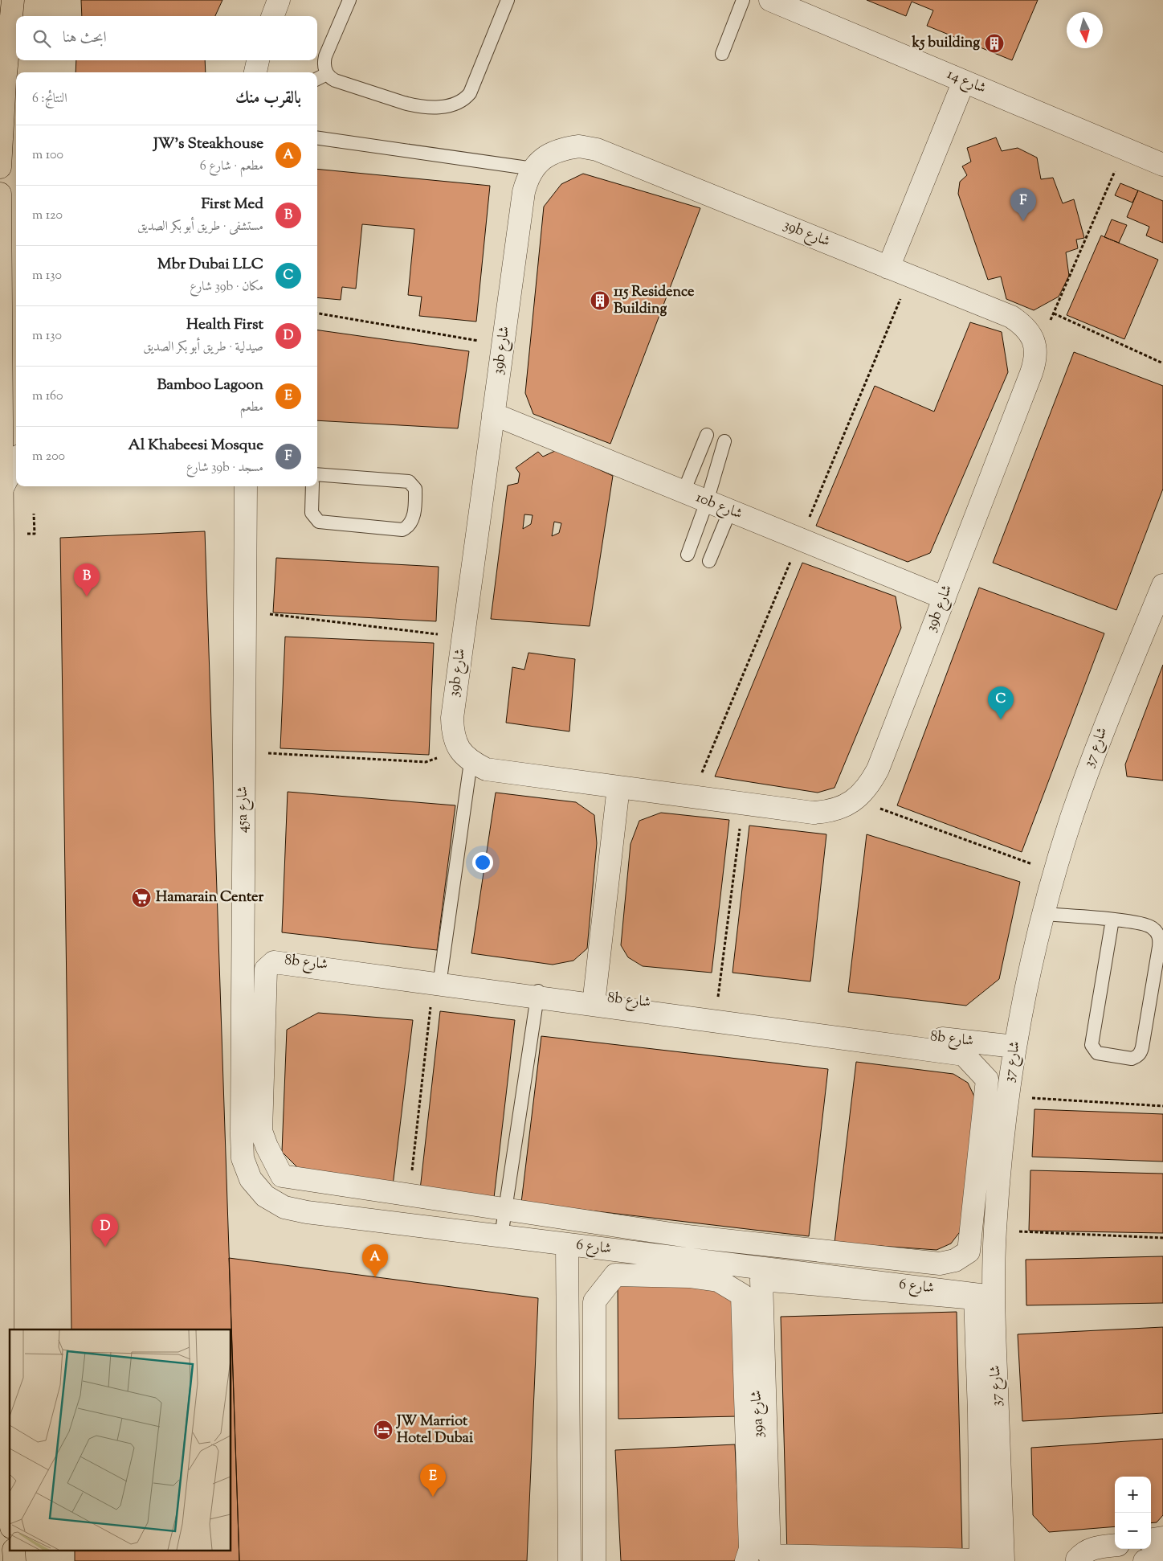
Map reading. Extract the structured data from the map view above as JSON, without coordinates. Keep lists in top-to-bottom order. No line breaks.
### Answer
{"streets":{"street":["شارع 14","39b شارع","10b شارع","شارع 37","45a شارع","8b شارع","شارع 6","39a شارع"]},"crossings":[["39b شارع","10b شارع"],["شارع 37","8b شارع"],["شارع 37","شارع 6"],["45a شارع","8b شارع"],["45a شارع","شارع 6"],["شارع 6","39a شارع"]],"places":{"building":["k5 building","115 Residence Building"],"supermarket":["Hamarain Center"],"hotel":["JW Marriot Hotel Dubai"]},"north":"bottom","page":{"search":"ابحث هنا","heading":["بالقرب منك","النتائج: 6"],"list":[{"mark":"A","name":"JW's Steakhouse","note":"مطعم · شارع 6","value":"100 m"},{"mark":"B","name":"First Med","note":"مستشفى · طريق أبو بكر الصديق","value":"120 m"},{"mark":"C","name":"Mbr Dubai LLC","note":"مكان · 39b شارع","value":"130 m"},{"mark":"D","name":"Health First","note":"صيدلية · طريق أبو بكر الصديق","value":"130 m"},{"mark":"E","name":"Bamboo Lagoon","note":"مطعم","value":"160 m"},{"mark":"F","name":"Al Khabeesi Mosque","note":"مسجد · 39b شارع","value":"200 m"}],"pins":["F","B","C","D","A","E"],"map_buttons":["+","−"]}}
